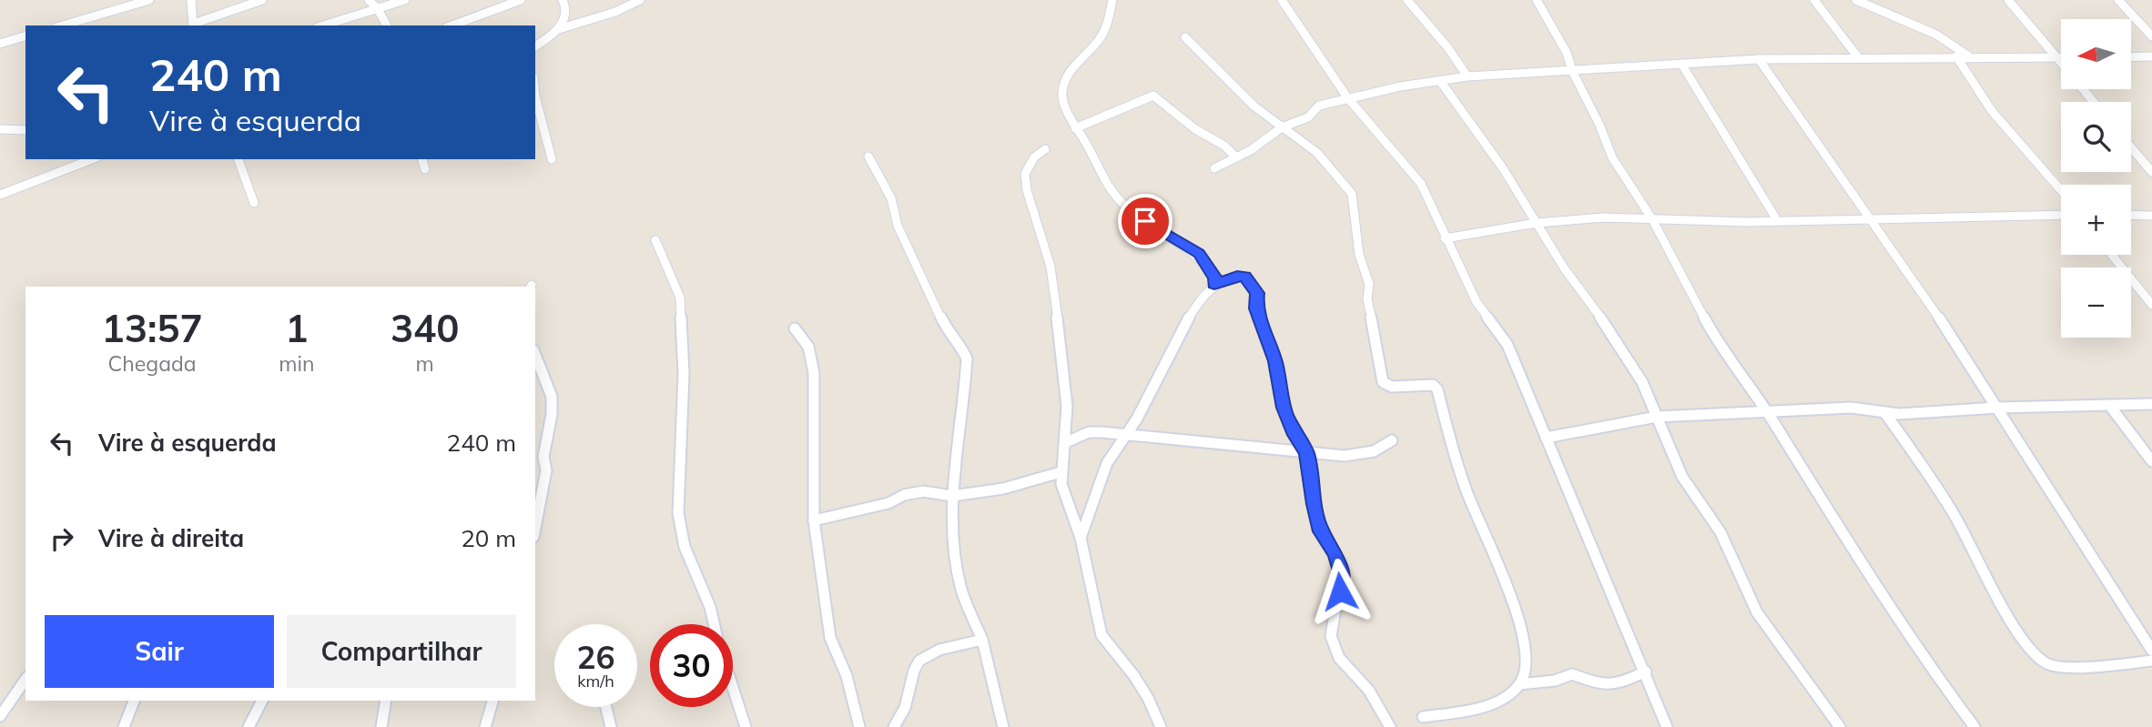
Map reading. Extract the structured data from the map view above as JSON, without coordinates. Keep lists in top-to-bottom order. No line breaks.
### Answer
{"north":"left","page":{"map_buttons":["+","−"],"turn":["240 m","Vire à esquerda"],"eta":["13:57","Chegada","1","min","340","m"],"list":[{"name":"Vire à esquerda","value":"240 m"},{"name":"Vire à direita","value":"20 m"}],"buttons":["Sair","Compartilhar"],"speed":"26 km/h","limit":"30"}}
